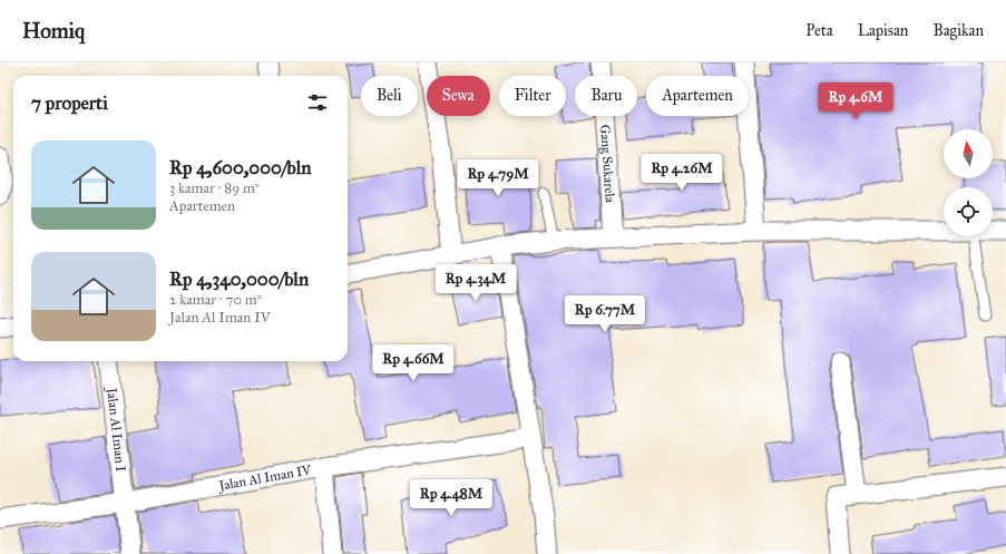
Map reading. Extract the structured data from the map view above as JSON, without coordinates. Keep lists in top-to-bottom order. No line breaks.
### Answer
{"streets":{"street":["Gang Sukarela","Jalan Al Iman I","Jalan Al Iman IV"]},"crossings":[["Jalan Al Iman I","Jalan Al Iman IV"]],"north":"top","page":{"header":"Homiq","nav":["Peta","Lapisan","Bagikan"],"chip":["Beli","Sewa","Filter","Baru","Apartemen"],"heading":"7 properti","price":["Rp 4.6M","Rp 4.26M","Rp 4.79M","Rp 4.34M","Rp 6.77M","Rp 4.66M","Rp 4.48M"],"list":[{"name":"Rp 4,600,000/bln","note":"3 kamar · 89 m² · Apartemen"},{"name":"Rp 4,340,000/bln","note":"2 kamar · 70 m² · Jalan Al Iman IV"}]}}
